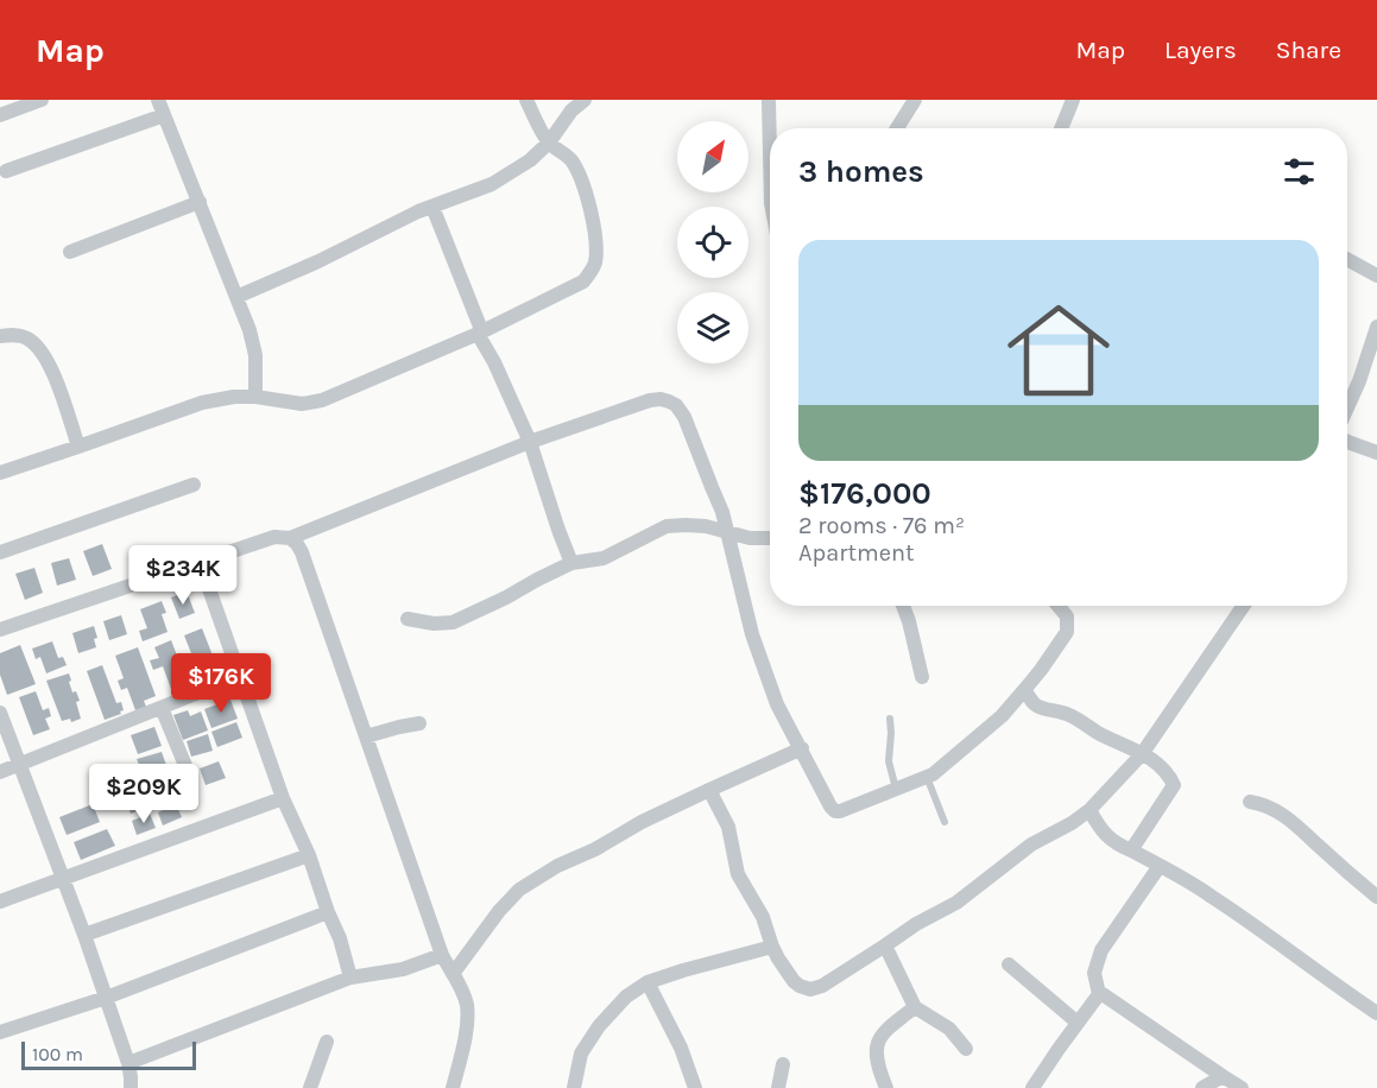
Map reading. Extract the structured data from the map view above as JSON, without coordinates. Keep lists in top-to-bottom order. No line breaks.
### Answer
{"scale_bar":"100 m","north":"top right","page":{"header":"Map","nav":["Map","Layers","Share"],"heading":"3 homes","list":[{"name":"$176,000","note":"2 rooms · 76 m² · Apartment"}],"price":["$234K","$176K","$209K"],"scale":"100 m"}}
